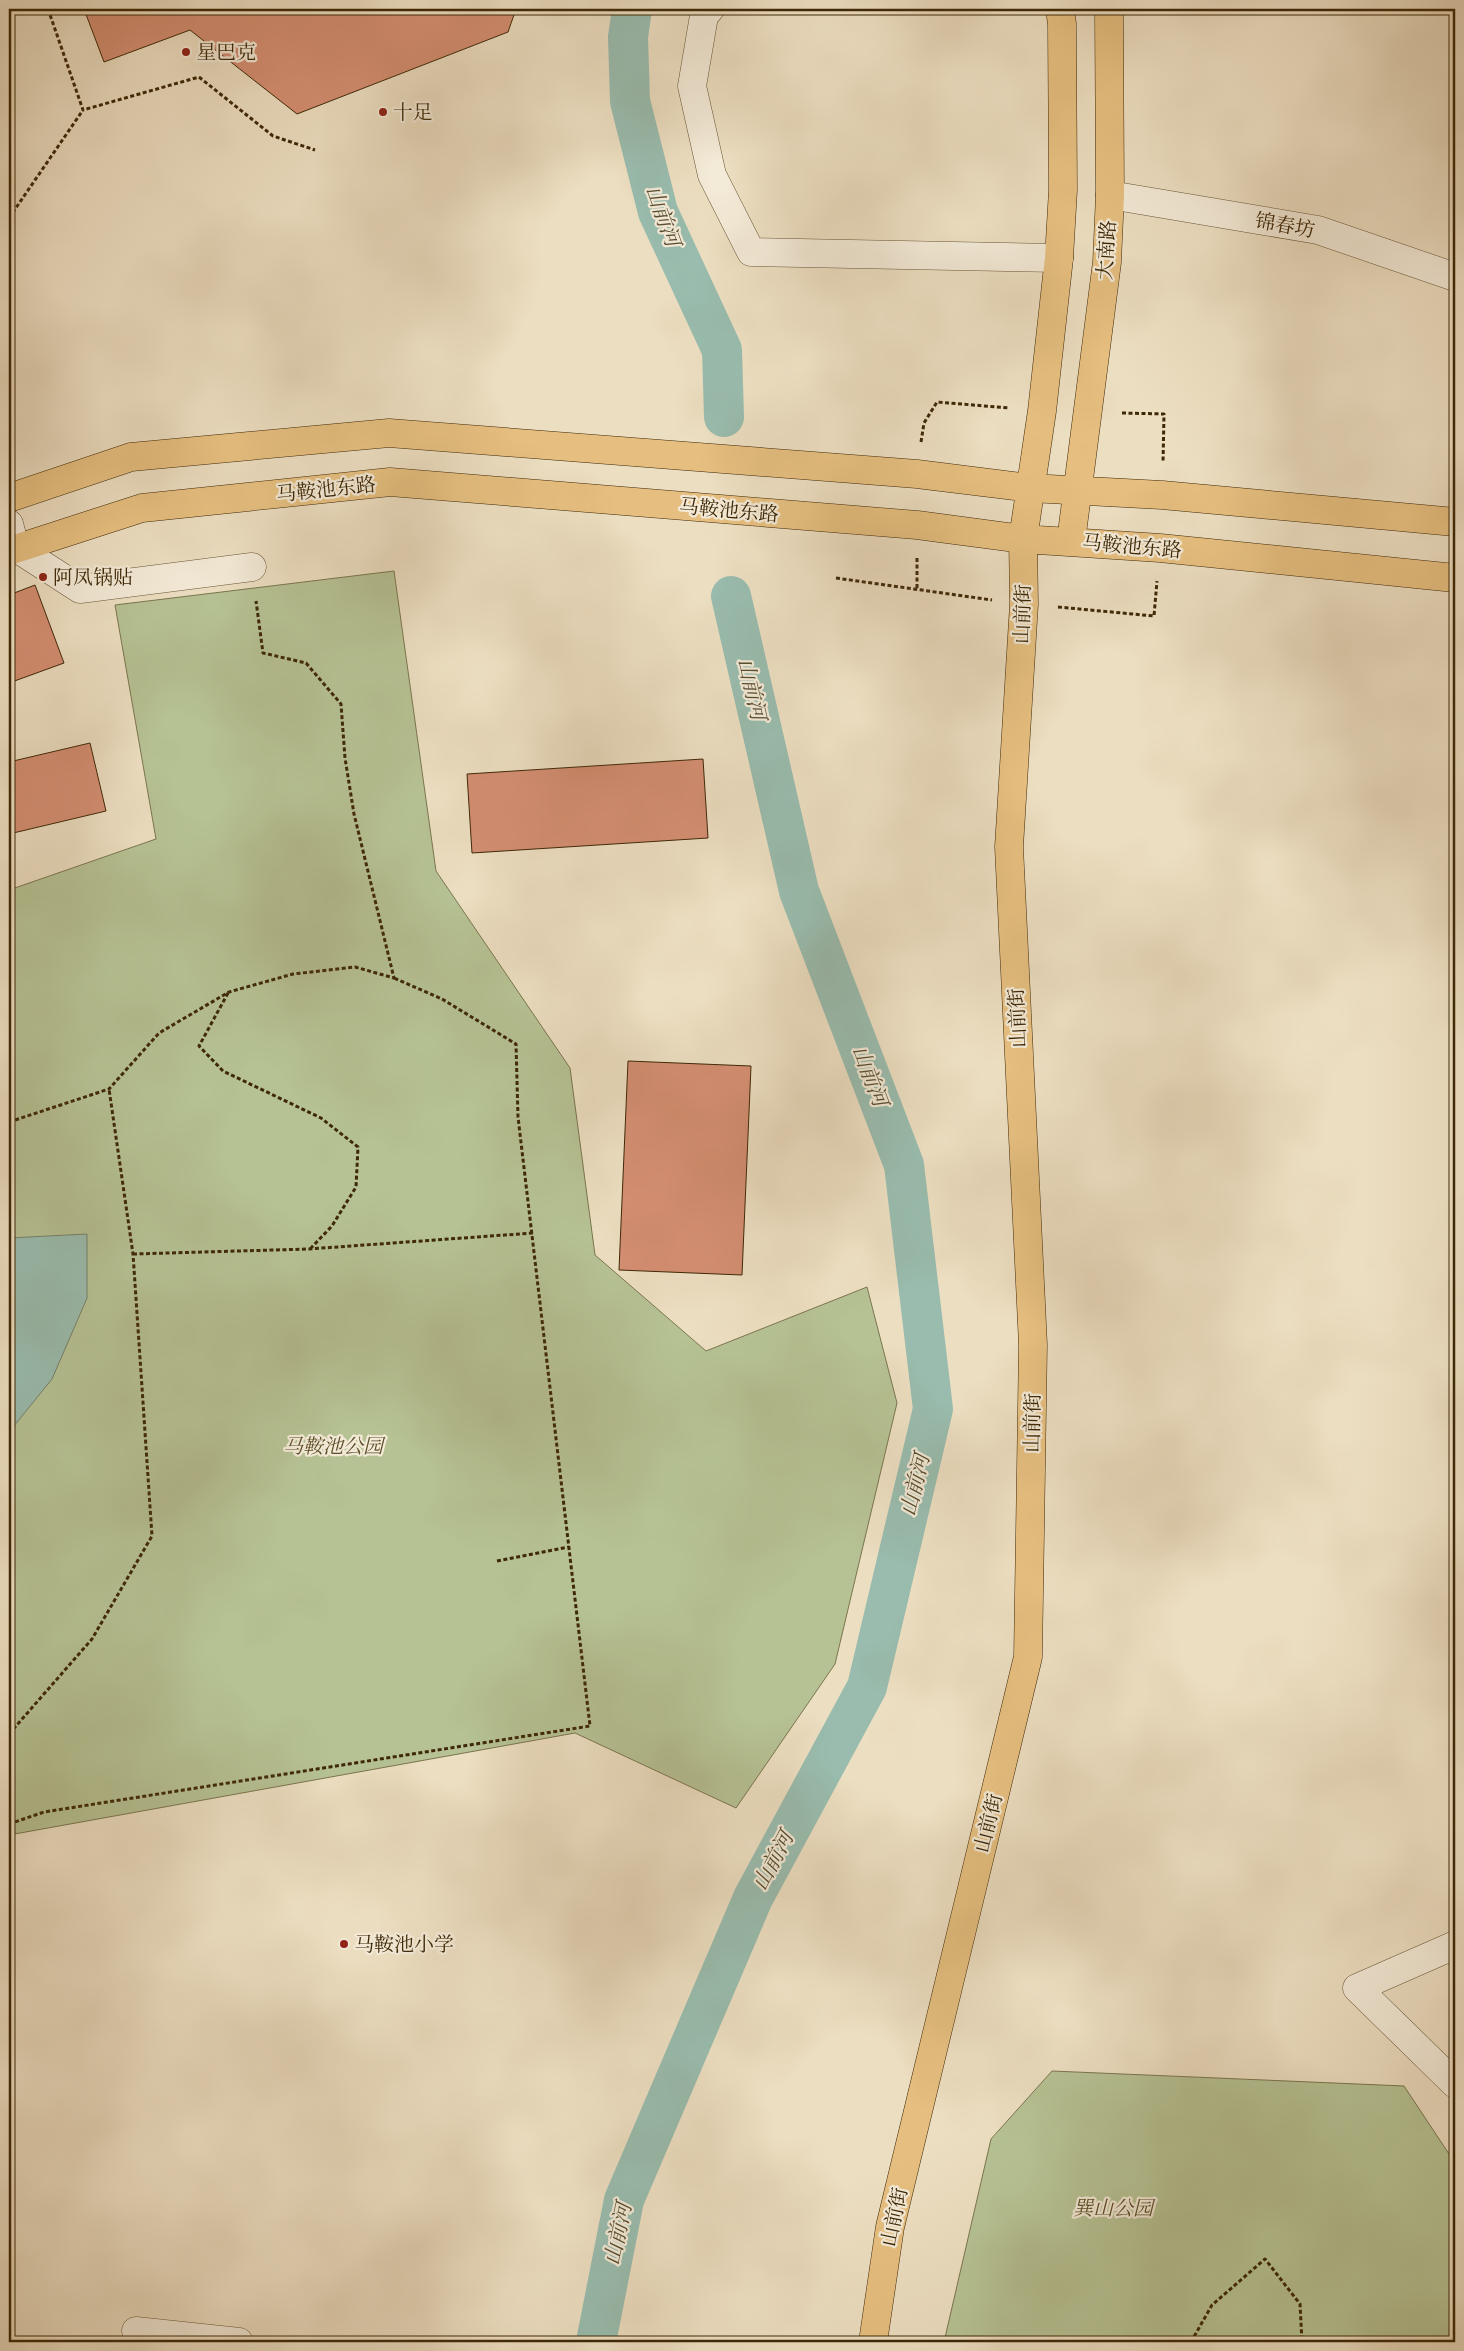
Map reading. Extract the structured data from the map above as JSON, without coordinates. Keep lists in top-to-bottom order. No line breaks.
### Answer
{"streets":{"main road":["大南路","马鞍池东路","山前街"],"street":["锦春坊"]},"crossings":[["锦春坊","大南路"],["马鞍池东路","山前街"]],"water":["山前河"],"parks":["马鞍池公园","巽山公园"],"places":["星巴克","十足","阿凤锅贴","马鞍池小学"]}
